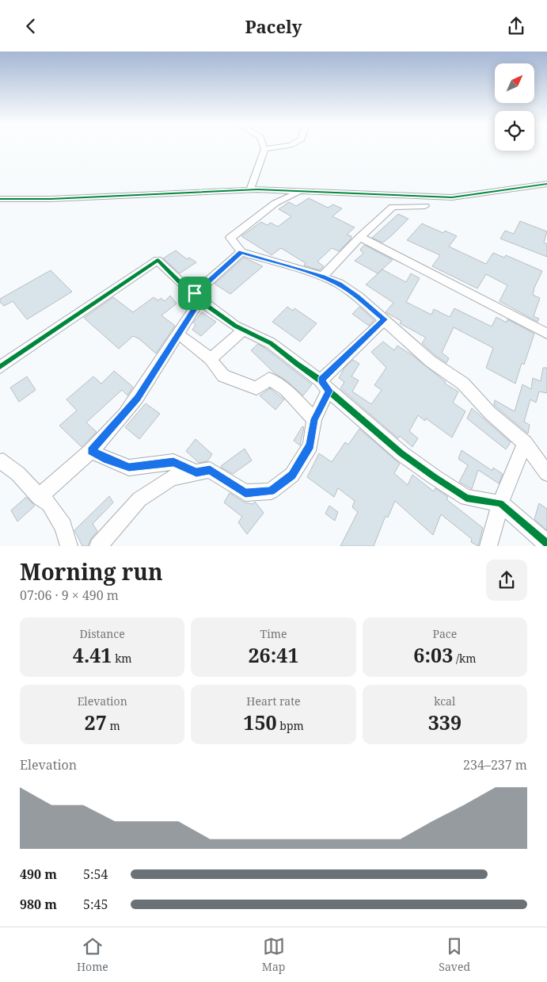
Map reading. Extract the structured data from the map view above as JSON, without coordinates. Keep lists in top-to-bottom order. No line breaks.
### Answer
{"north":"top right","page":{"header":"Pacely","heading":["Morning run","07:06 · 9 × 490 m"],"stats":[["Distance","4.41 km"],["Time","26:41"],["Pace","6:03 /km"],["Elevation","27 m"],["Heart rate","150 bpm"],["kcal","339"]],"chart":["Elevation","234–237 m"],"list":[{"name":"490 m","note":"5:54"},{"name":"980 m","note":"5:45"}],"tabs":["Home","Map","Saved"]}}
